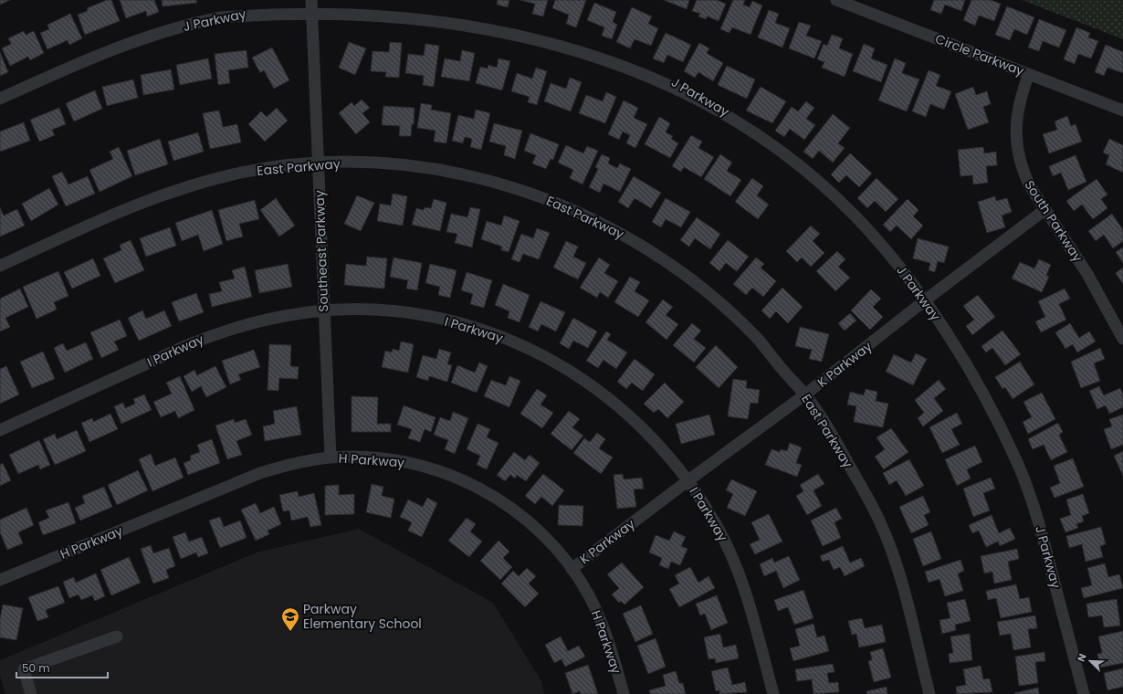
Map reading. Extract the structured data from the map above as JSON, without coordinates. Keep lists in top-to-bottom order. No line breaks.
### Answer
{"streets":{"street":["J Parkway","Circle Parkway","East Parkway","South Parkway","Southeast Parkway","I Parkway","K Parkway","H Parkway"]},"crossings":[["J Parkway","Southeast Parkway"],["J Parkway","K Parkway"],["Circle Parkway","South Parkway"],["East Parkway","Southeast Parkway"],["East Parkway","K Parkway"],["South Parkway","K Parkway"],["Southeast Parkway","I Parkway"],["Southeast Parkway","H Parkway"],["I Parkway","K Parkway"],["K Parkway","H Parkway"]],"places":{"school or university":["Parkway Elementary School"]},"scale_bar":"50 m","north":"top left"}
